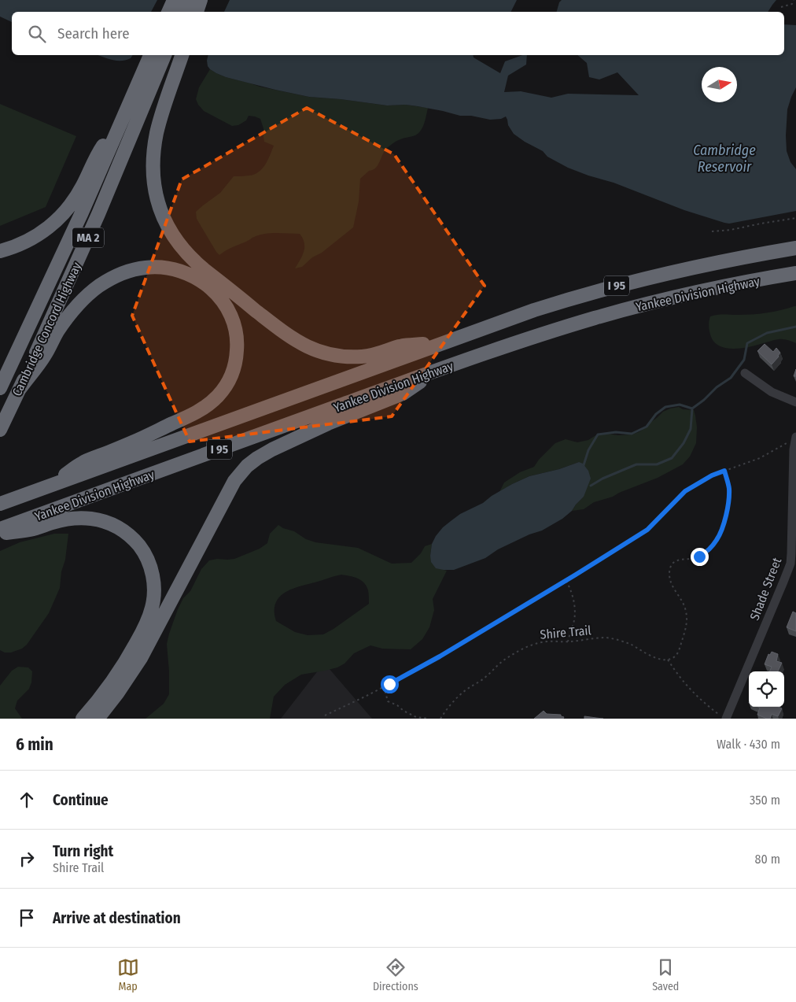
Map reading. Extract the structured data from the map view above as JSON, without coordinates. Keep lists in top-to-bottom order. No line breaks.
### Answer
{"streets":{"highway":["MA 2","I 95","Yankee Division Highway","Cambridge Concord Highway"],"street":["Shade Street"],"path":["Shire Trail"]},"water":["Cambridge Reservoir"],"north":"right","page":{"search":"Search here","heading":["6 min","Walk · 430 m"],"list":[["Continue","350 m"],["Turn right","Shire Trail","80 m"],"Arrive at destination"],"nav":["Map","Directions","Saved"]}}
